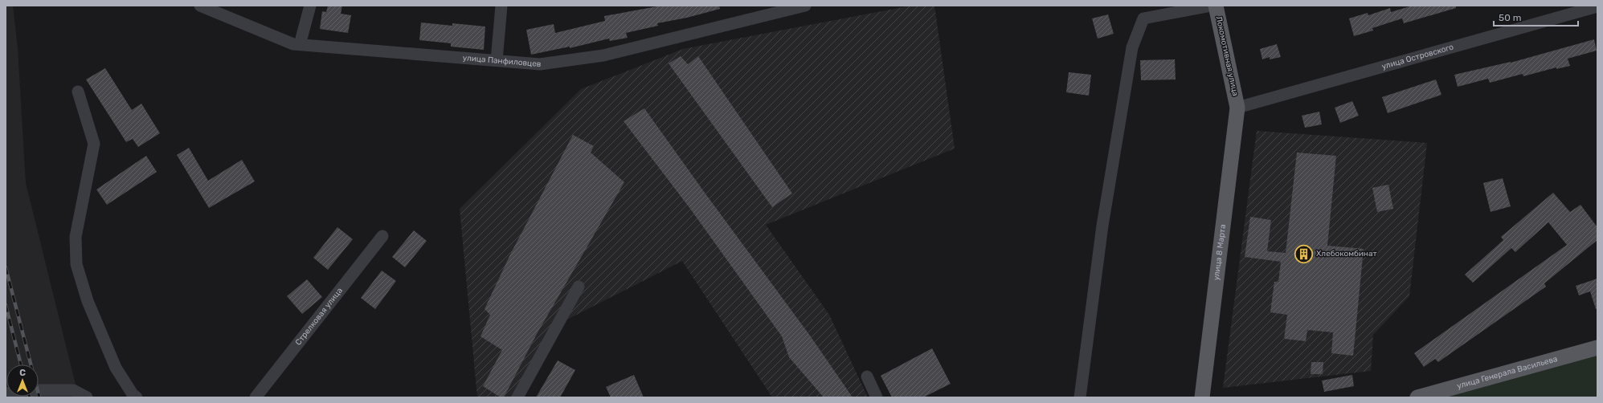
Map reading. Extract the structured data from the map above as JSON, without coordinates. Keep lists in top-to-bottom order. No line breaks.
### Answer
{"streets":{"main road":["Локомотивная улица","улица 8 Марта","улица Генерала Васильева"],"street":["улица Островского","улица Панфиловцев","Стрелковая улица"]},"crossings":[["Локомотивная улица","улица Островского"],["Локомотивная улица","улица 8 Марта"],["улица Островского","улица 8 Марта"]],"places":{"building":["Хлебокомбинат"]},"scale_bar":"50 m","north":"top"}
